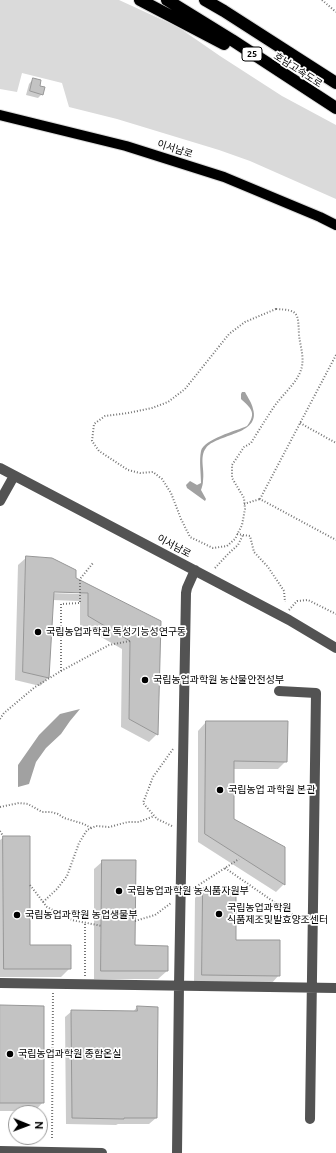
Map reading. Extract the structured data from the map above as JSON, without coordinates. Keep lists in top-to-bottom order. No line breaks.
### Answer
{"streets":{"highway":["25","호남고속도로"],"main road":["이서남로"]},"places":["국립농업과학관 독성기능성연구동","국립농업과학원 농산물안전성부","국립농업 과학원 본관","국립농업과학원 농식품자원부","국립농업과학원 식품제조및발효양조센터","국립농업과학원 농업생물부","국립농업과학원 종합온실"],"north":"right"}
